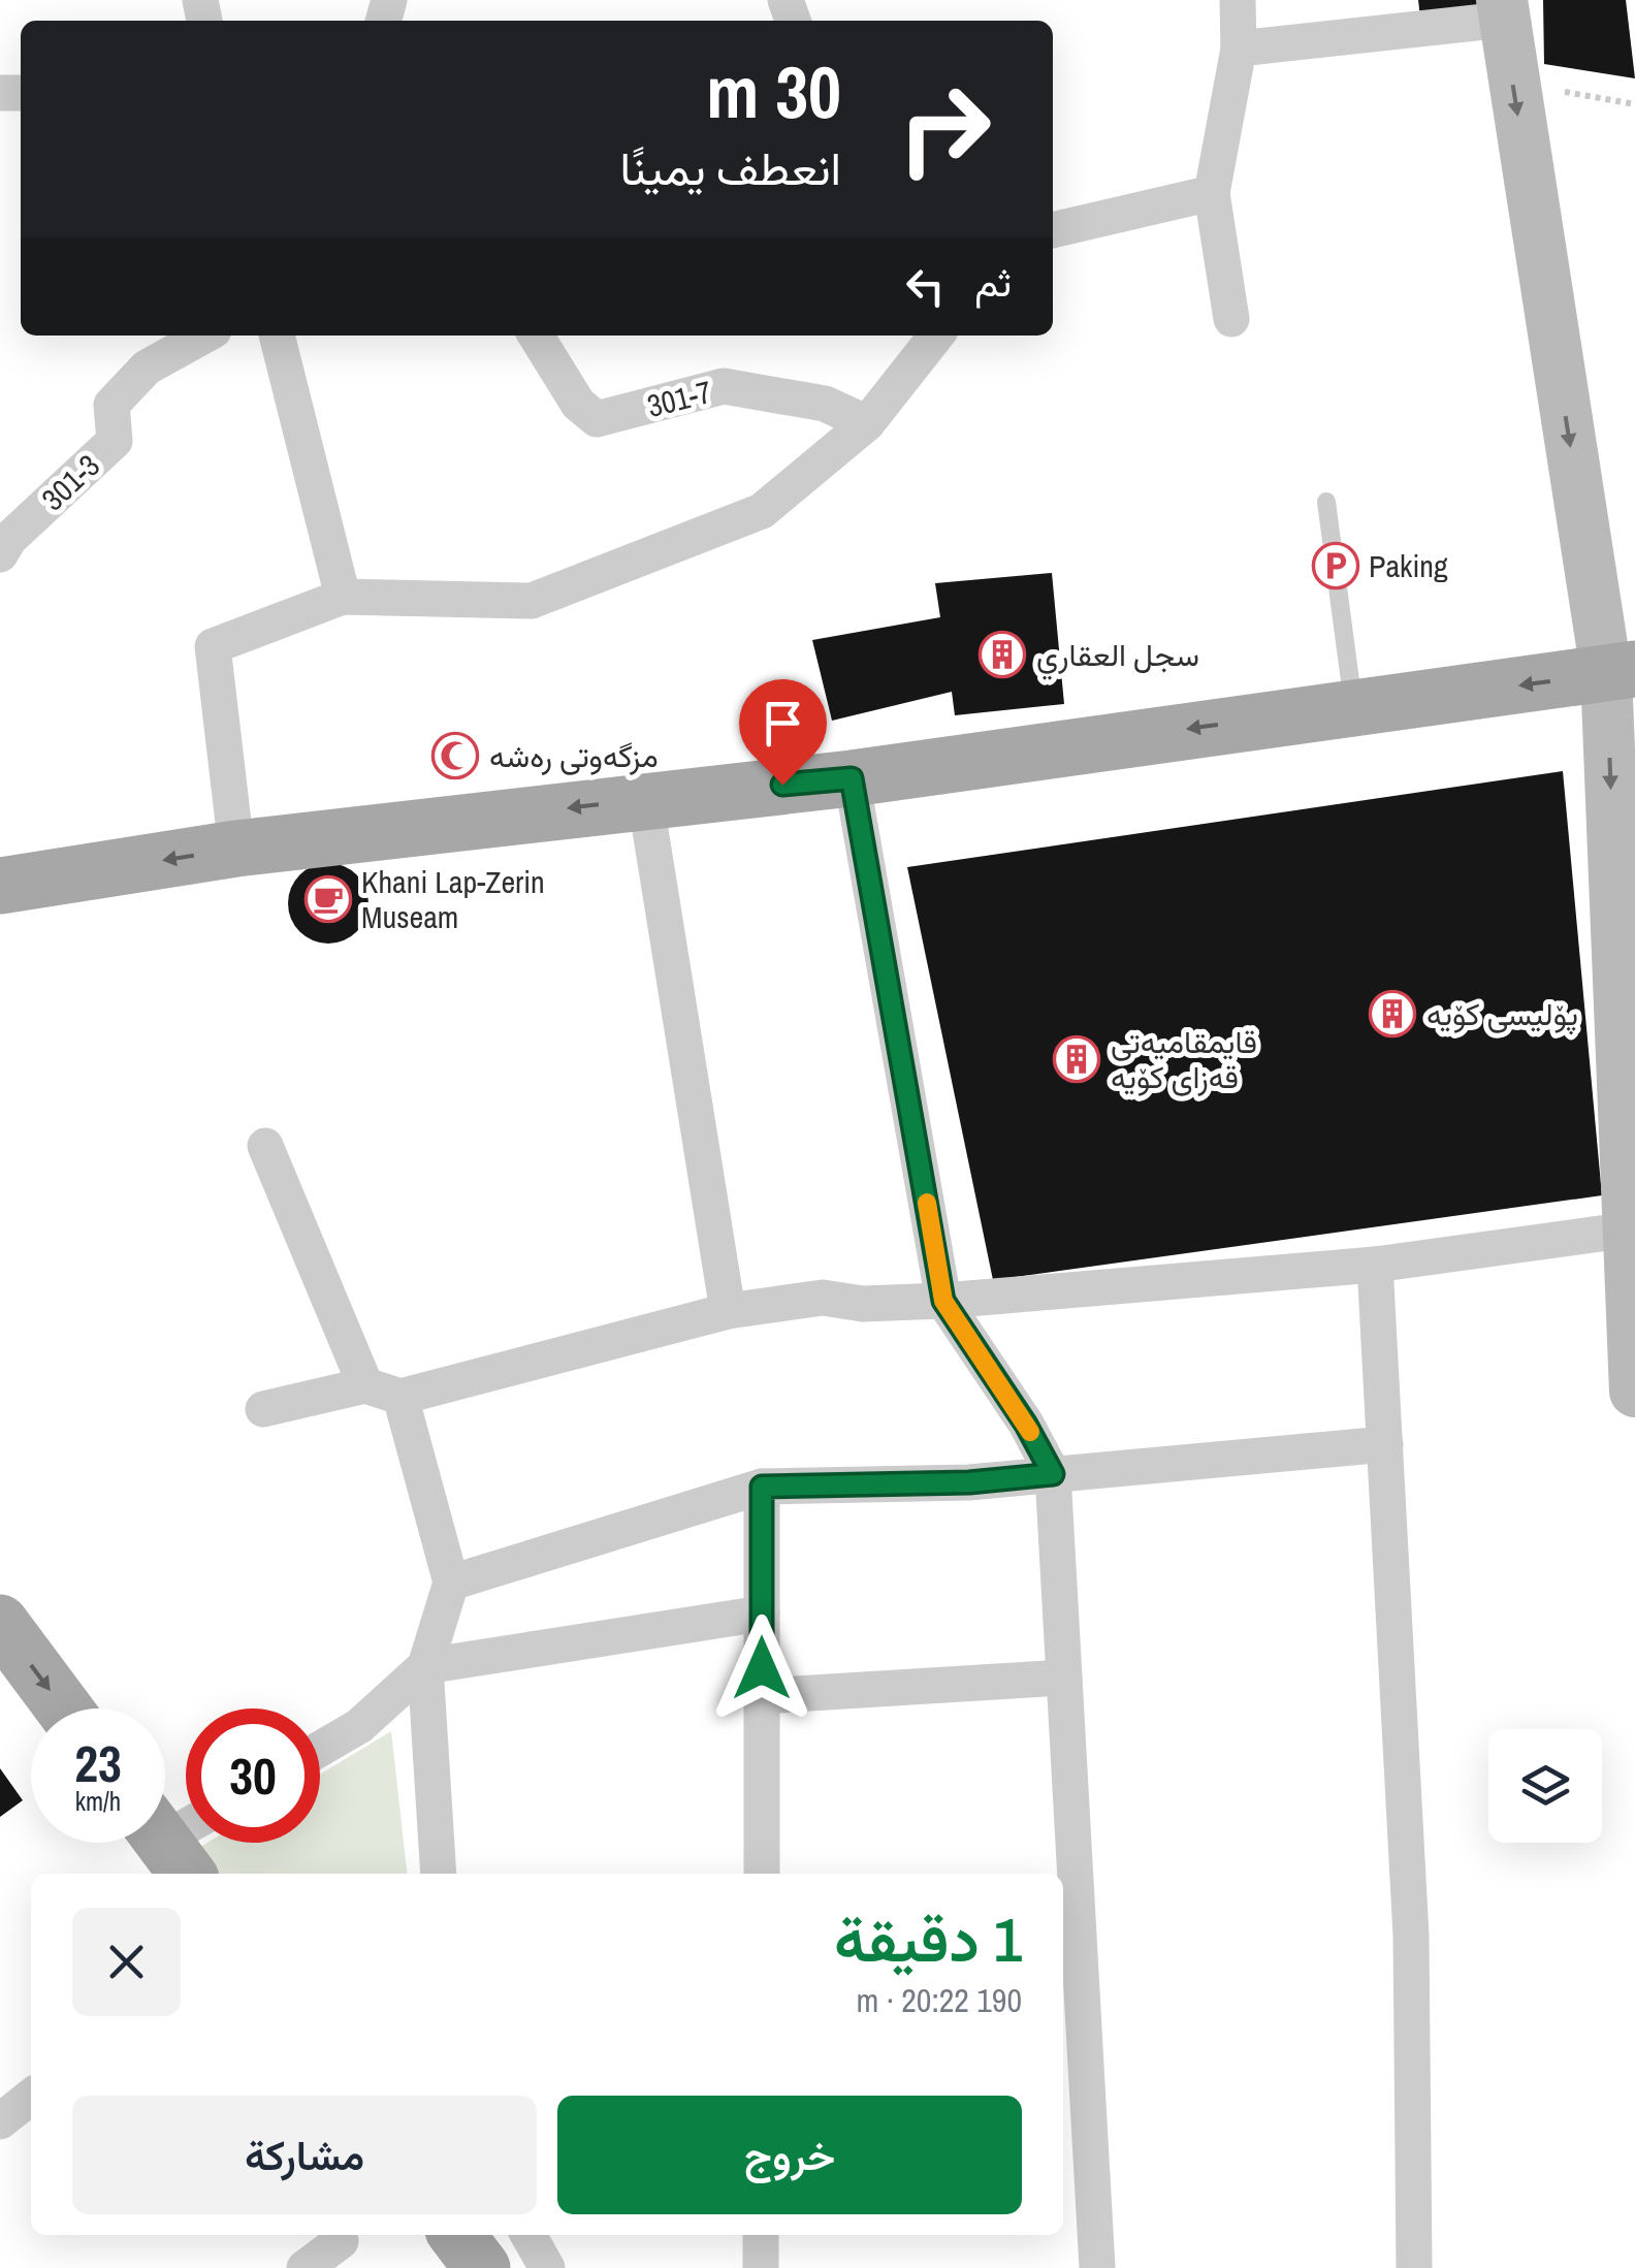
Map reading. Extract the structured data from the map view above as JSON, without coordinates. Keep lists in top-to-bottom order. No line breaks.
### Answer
{"streets":{"street":["301-7","301-3"]},"places":{"parking":["Paking"],"building":["سجل العقاري","پۆلیسی كۆیه‌","قایمقامیه‌تی قه‌زای كۆیه‌"],"mosque":["مزگەوتی رەشە"],"cafe":["Khani Lap-Zerin Museam"]},"page":{"turn":["30 m","انعطف يمينًا"],"then":"ثم","speed":"23 km/h","limit":"30","heading":["1 دقيقة","190 m · 20:22"],"buttons":["خروج","مشاركة"]}}
